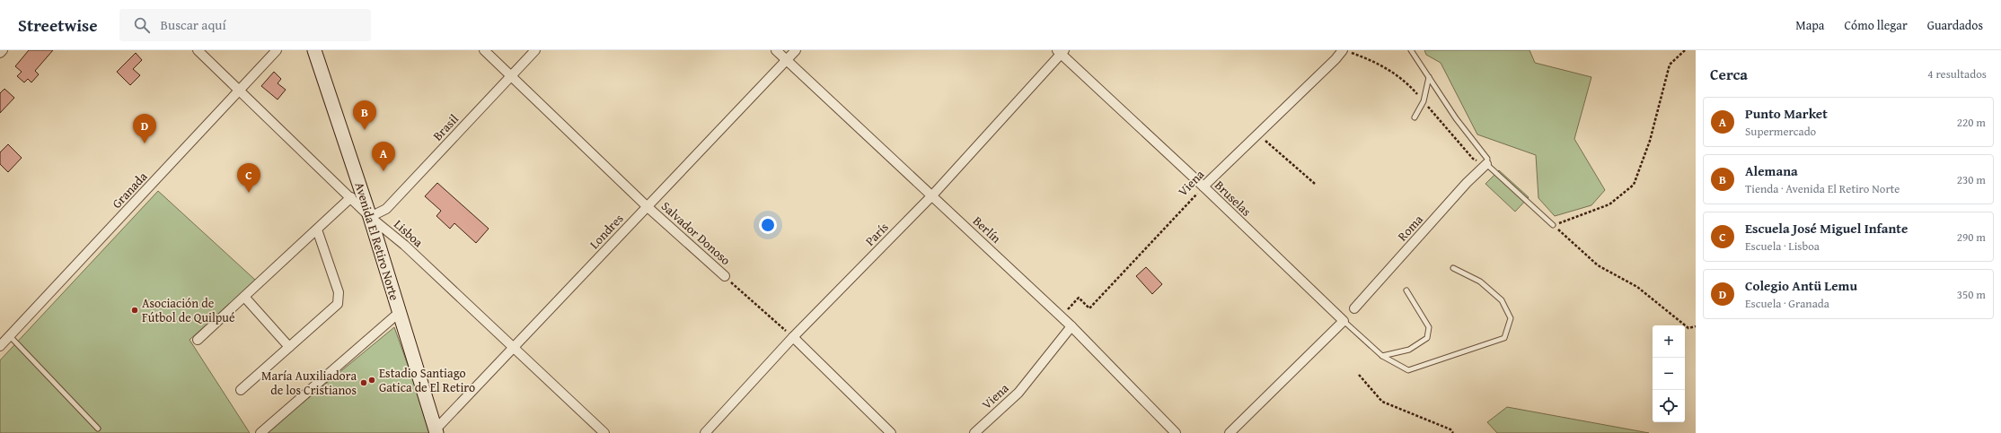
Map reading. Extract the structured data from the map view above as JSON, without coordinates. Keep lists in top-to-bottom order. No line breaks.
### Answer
{"streets":{"street":["Brasil","Viena","Granada","Bruselas","Roma","Berlín","Londres","Lisboa","Salvador Donoso","París","Avenida El Retiro Norte"]},"crossings":[["Brasil","Lisboa"],["Brasil","Salvador Donoso"],["Brasil","Avenida El Retiro Norte"],["Viena","Bruselas"],["Viena","Berlín"],["Granada","Lisboa"],["Bruselas","París"],["Berlín","Londres"],["Berlín","París"],["Londres","Lisboa"],["Londres","Salvador Donoso"],["Londres","Avenida El Retiro Norte"],["Lisboa","Avenida El Retiro Norte"],["Salvador Donoso","París"]],"places":["Asociación de Fútbol de Quilpué","Estadio Santiago Gatica de El Retiro","María Auxiliadora de los Cristianos"],"page":{"header":"Streetwise","search":"Buscar aquí","nav":["Mapa","Cómo llegar","Guardados"],"heading":["Cerca","4 resultados"],"list":[{"mark":"A","name":"Punto Market","note":"Supermercado","value":"220 m"},{"mark":"B","name":"Alemana","note":"Tienda · Avenida El Retiro Norte","value":"230 m"},{"mark":"C","name":"Escuela José Miguel Infante","note":"Escuela · Lisboa","value":"290 m"},{"mark":"D","name":"Colegio Antü Lemu","note":"Escuela · Granada","value":"350 m"}],"pins":["B","D","A","C"],"map_buttons":["+","−"]}}
